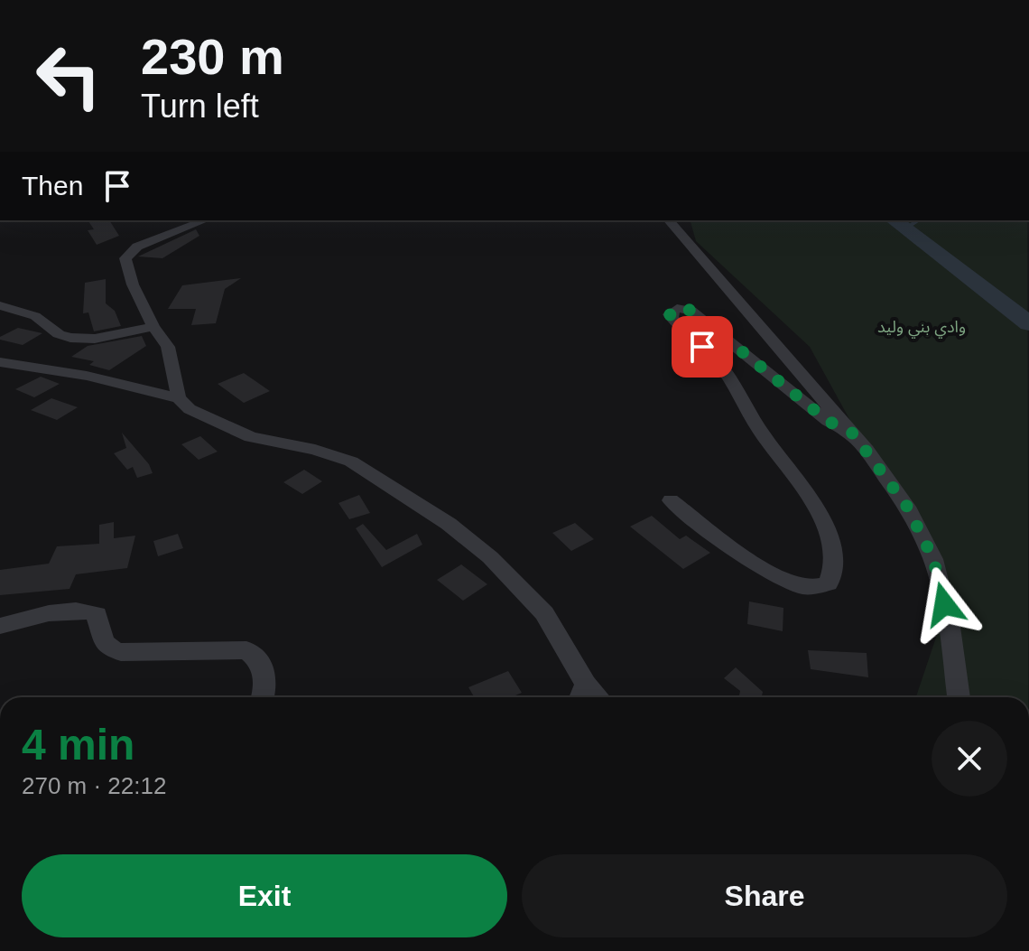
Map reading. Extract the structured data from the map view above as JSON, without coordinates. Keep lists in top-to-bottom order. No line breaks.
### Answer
{"parks":["وادي بني وليد"],"page":{"turn":["230 m","Turn left"],"then":"Then","heading":["4 min","270 m · 22:12"],"buttons":["Exit","Share"]}}
